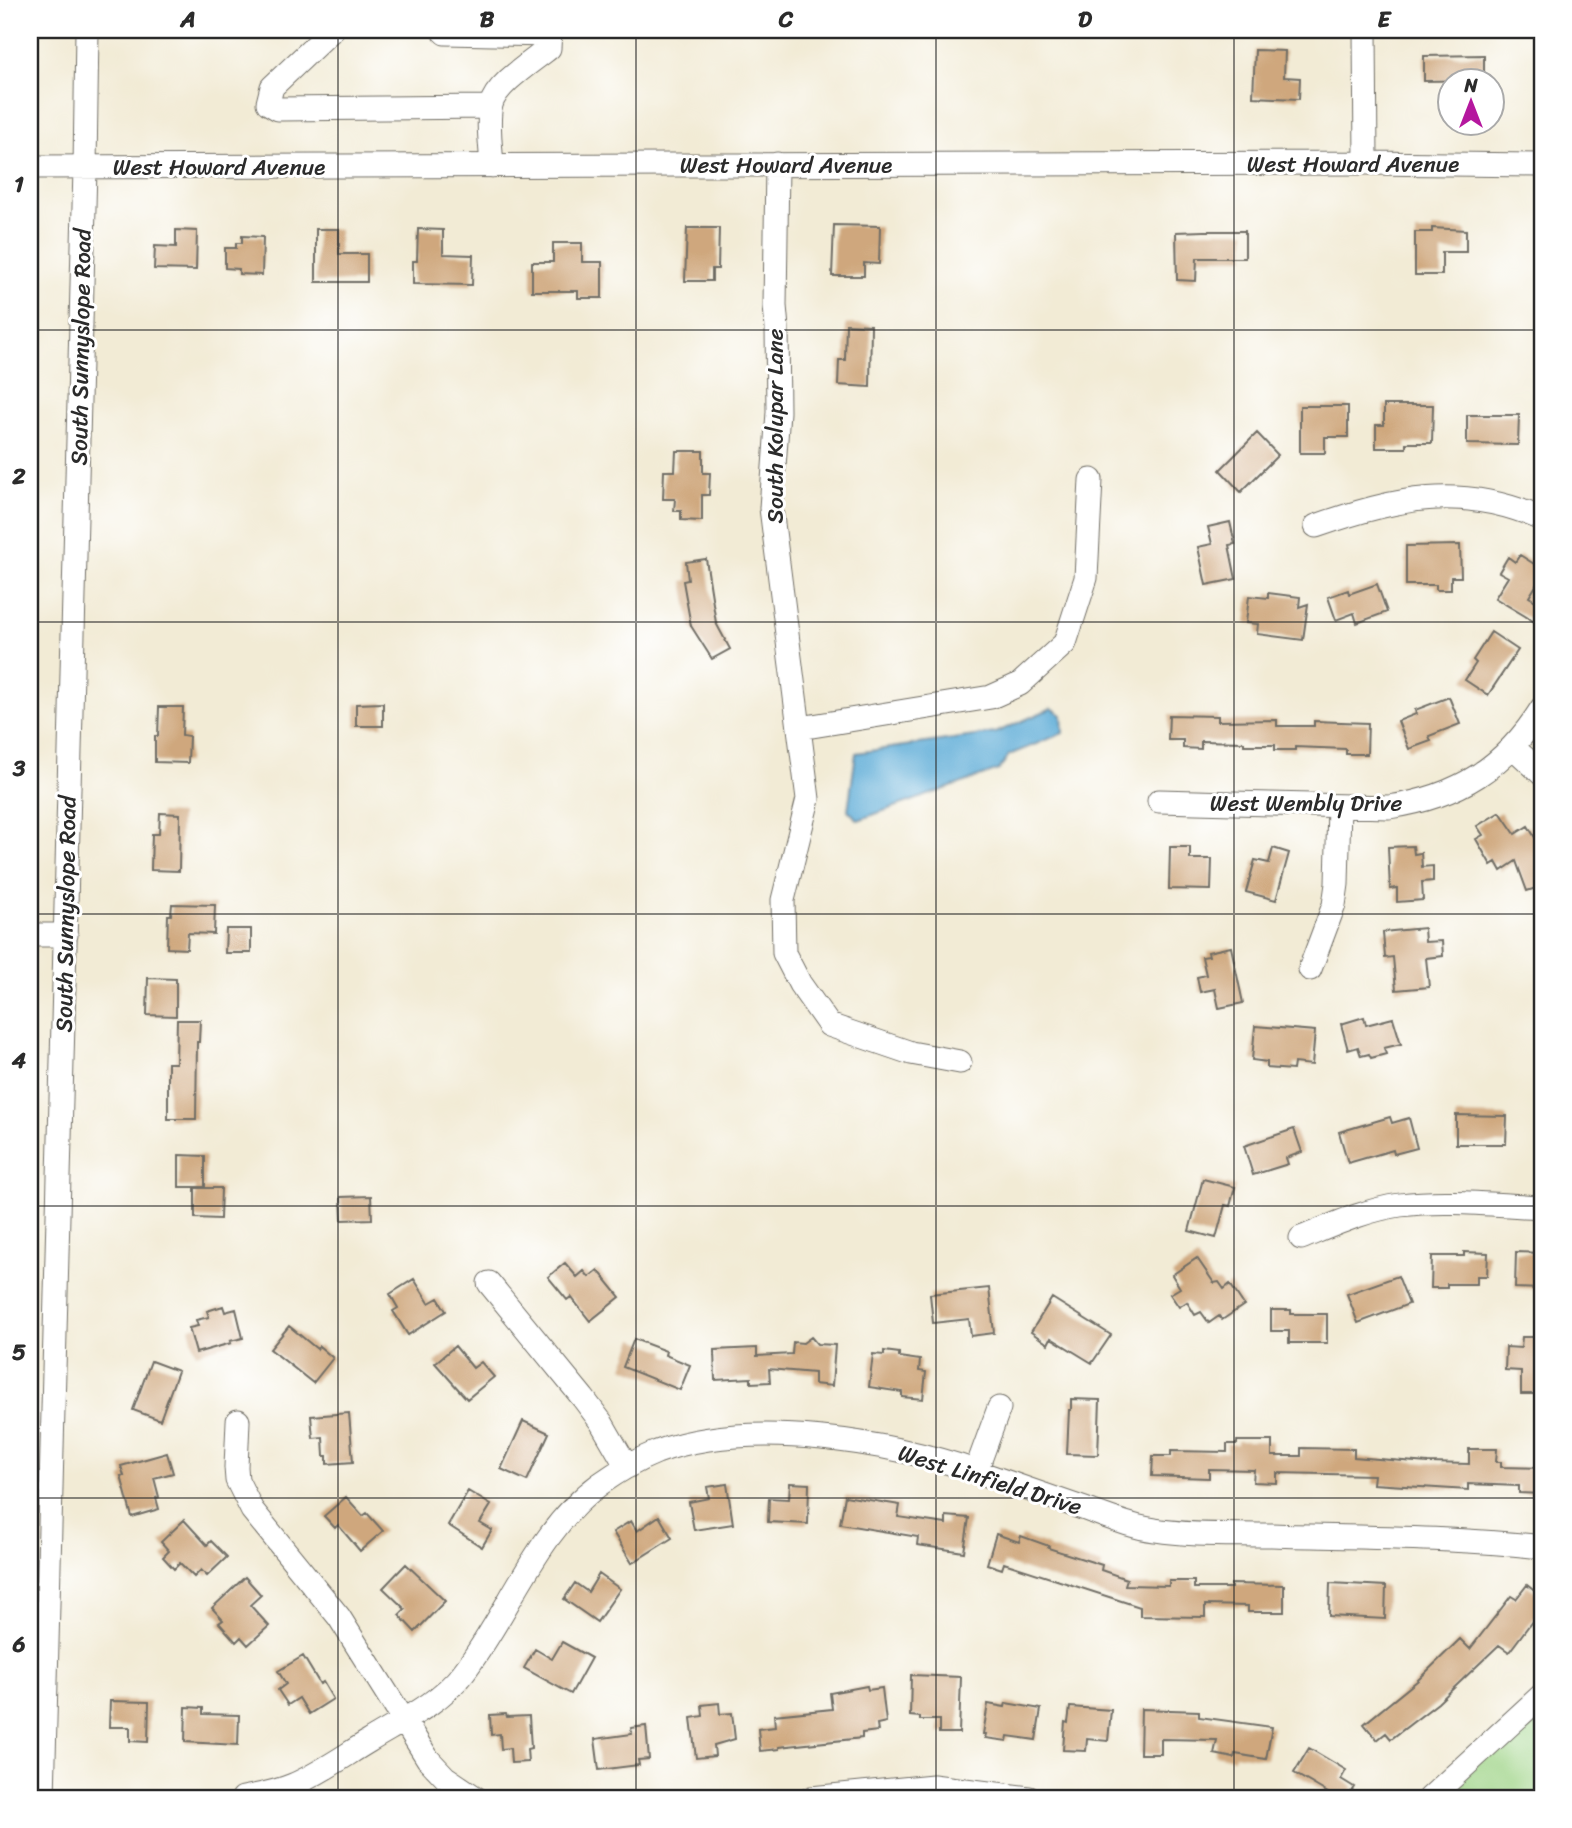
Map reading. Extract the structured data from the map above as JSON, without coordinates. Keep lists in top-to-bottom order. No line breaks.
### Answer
{"streets":{"street":["West Howard Avenue","South Sunnyslope Road","South Kolupar Lane","West Wembly Drive","West Linfield Drive"]},"crossings":[["West Howard Avenue","South Sunnyslope Road"],["West Howard Avenue","South Kolupar Lane"]],"north":"top","grid":{"columns":["A","B","C","D","E"],"rows":["1","2","3","4","5","6"]}}
